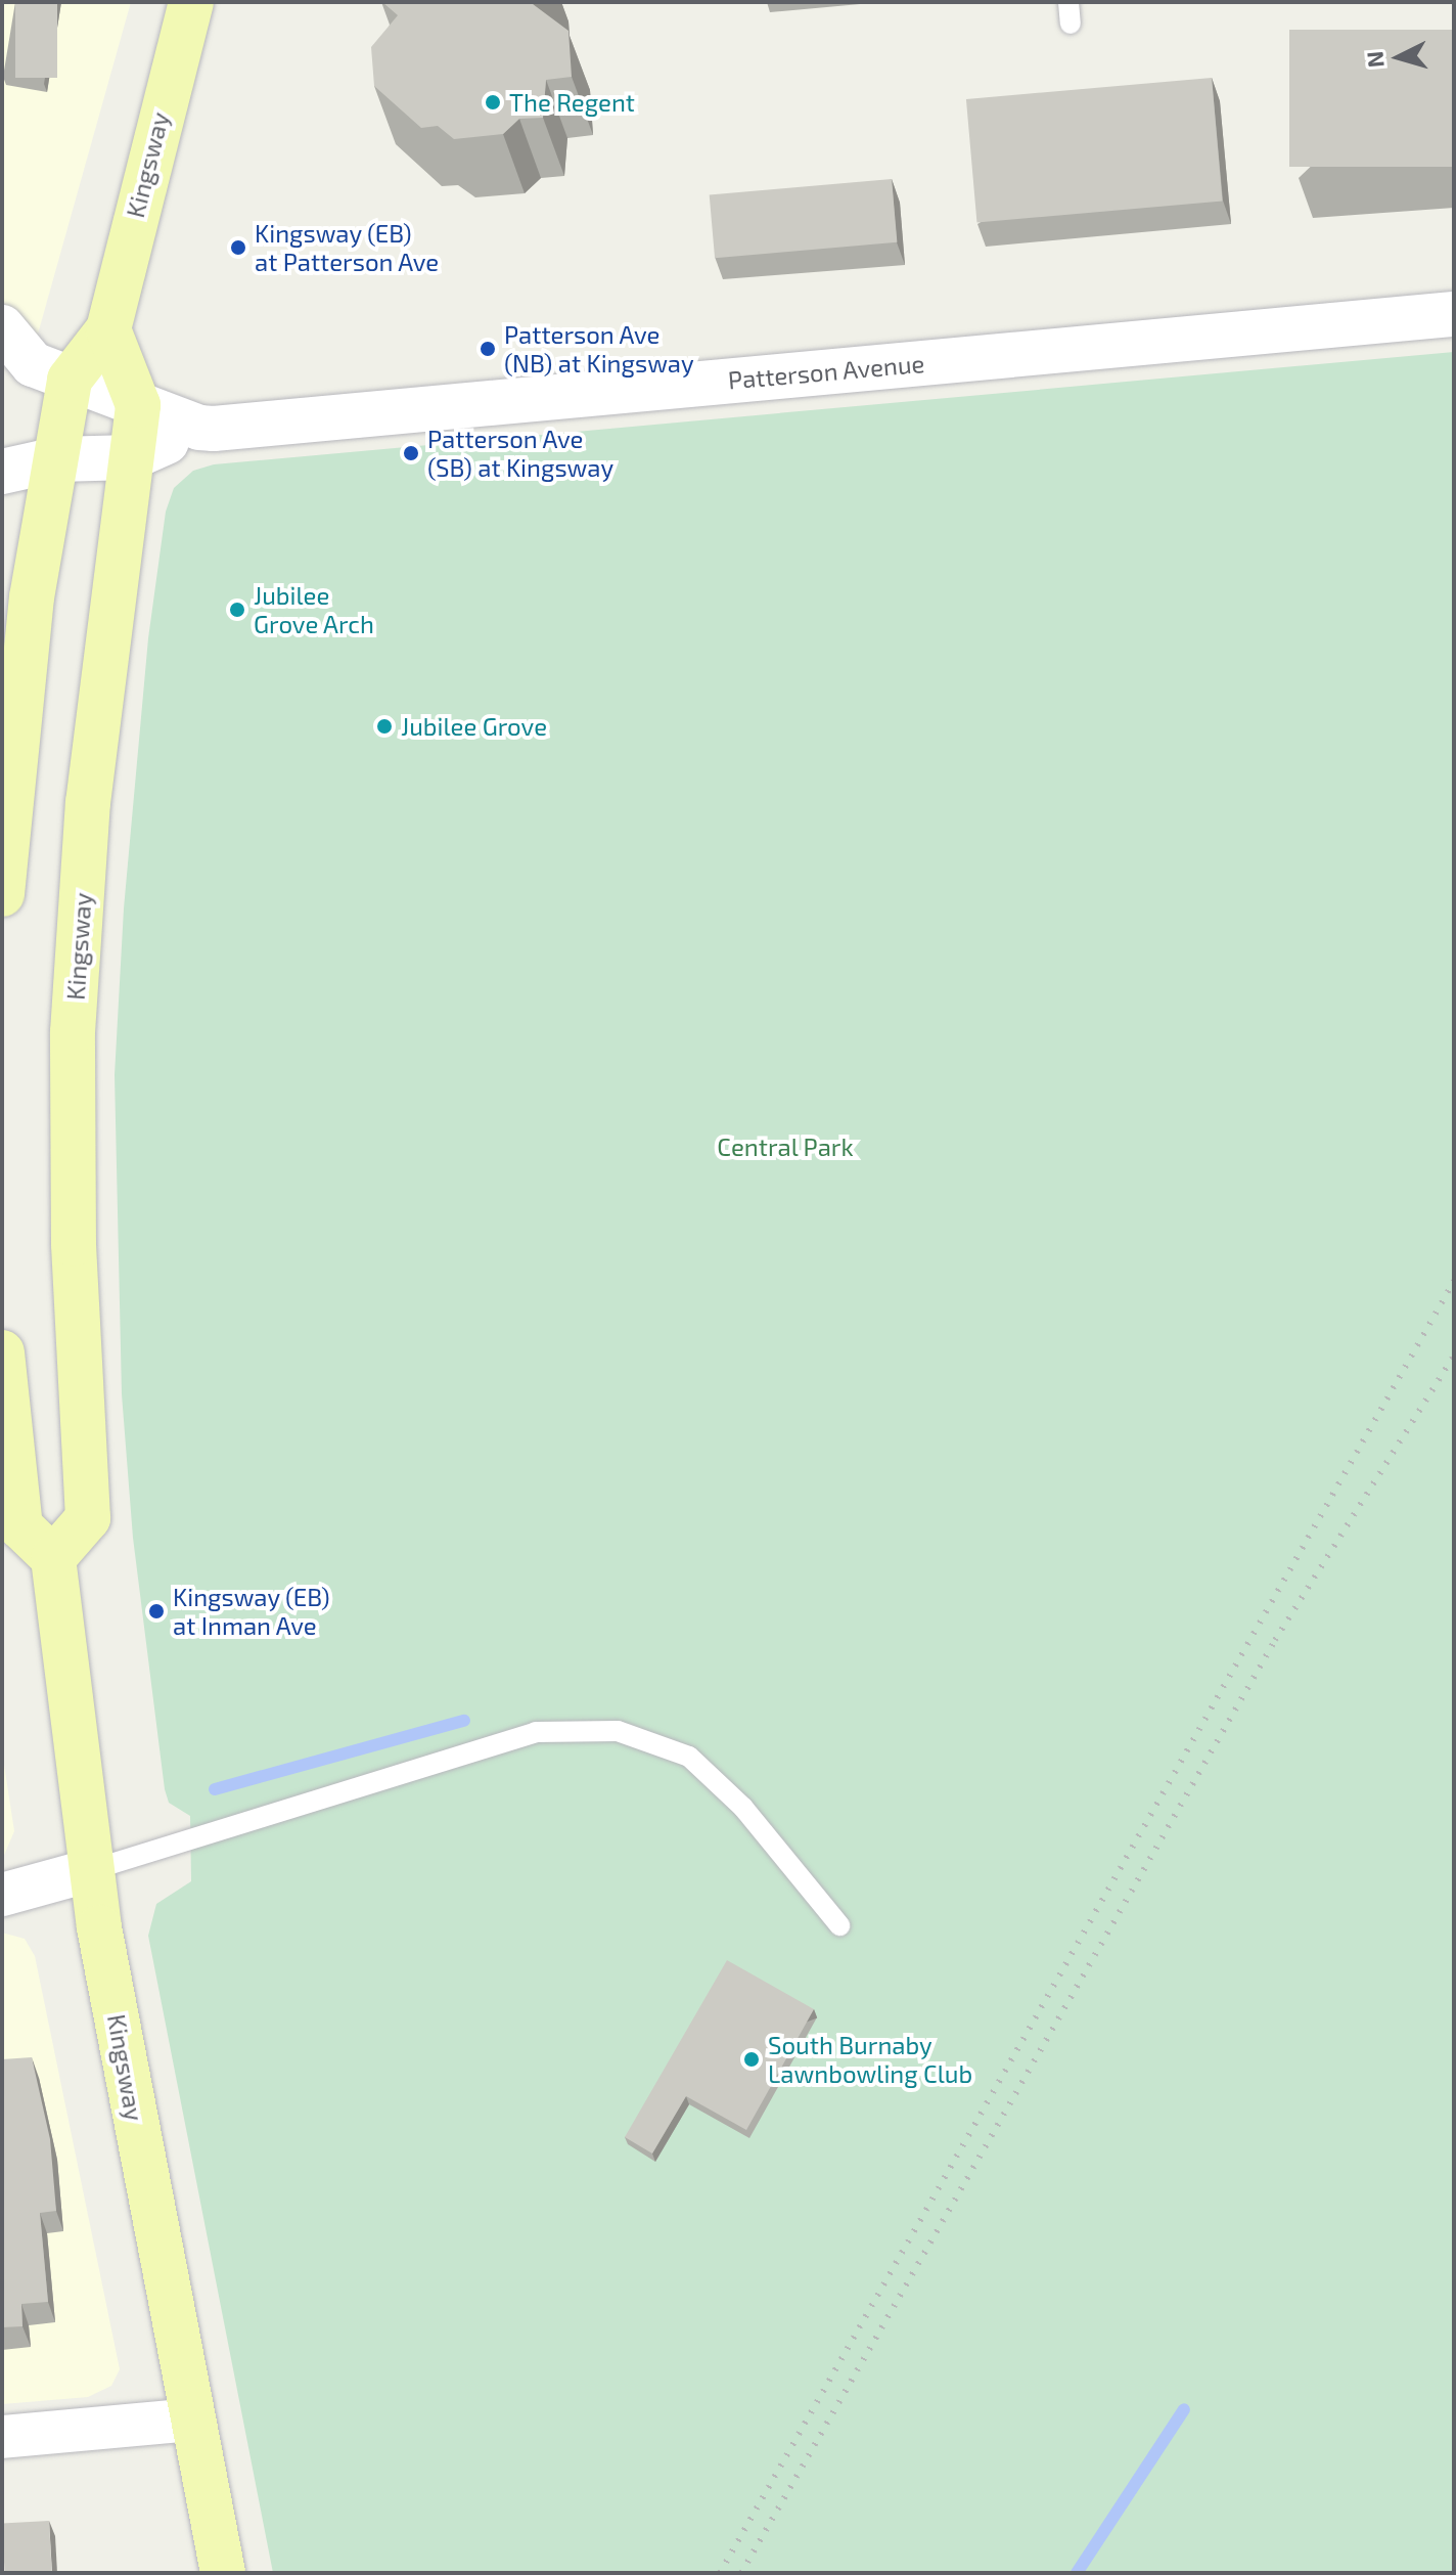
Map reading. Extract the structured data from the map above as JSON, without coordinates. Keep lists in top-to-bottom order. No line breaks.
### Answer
{"streets":{"main road":["Kingsway"],"street":["Patterson Avenue"]},"crossings":[["Kingsway","Patterson Avenue"]],"parks":["Central Park"],"places":["The Regent","Kingsway (EB) at Patterson Ave","Patterson Ave (NB) at Kingsway","Patterson Ave (SB) at Kingsway","Jubilee Grove Arch","Jubilee Grove","Kingsway (EB) at Inman Ave","South Burnaby Lawnbowling Club"],"north":"left"}
